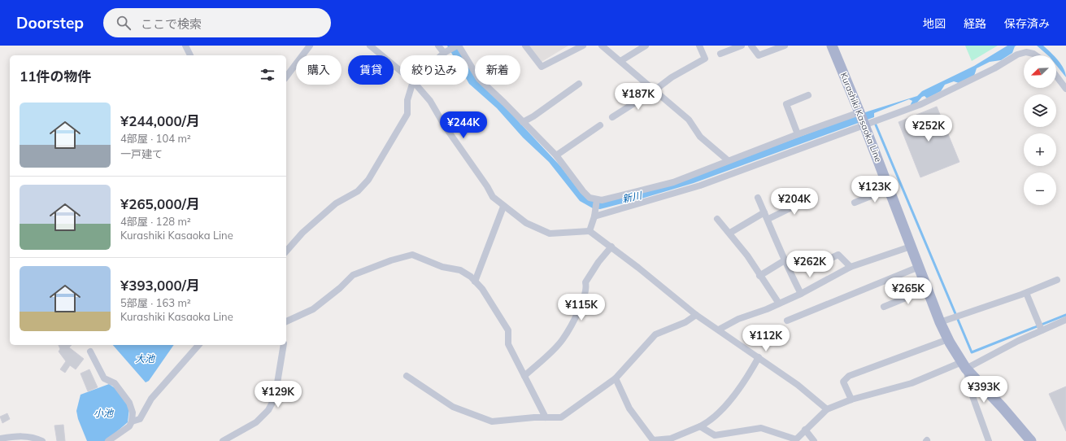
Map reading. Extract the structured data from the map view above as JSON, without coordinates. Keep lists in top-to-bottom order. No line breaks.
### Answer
{"streets":{"main road":["Kurashiki Kasaoka Line"]},"water":["新川","大池","小池"],"north":"bottom left","page":{"header":"Doorstep","search":"ここで検索","nav":["地図","経路","保存済み"],"map_buttons":["+","−"],"chip":["購入","賃貸","絞り込み","新着"],"heading":"11件の物件","price":["¥187K","¥244K","¥252K","¥123K","¥204K","¥262K","¥265K","¥115K","¥112K","¥393K","¥129K"],"list":[{"name":"¥244,000/月","note":"4部屋 · 104 m² · 一戸建て"},{"name":"¥265,000/月","note":"4部屋 · 128 m² · Kurashiki Kasaoka Line"},{"name":"¥393,000/月","note":"5部屋 · 163 m² · Kurashiki Kasaoka Line"}]}}
